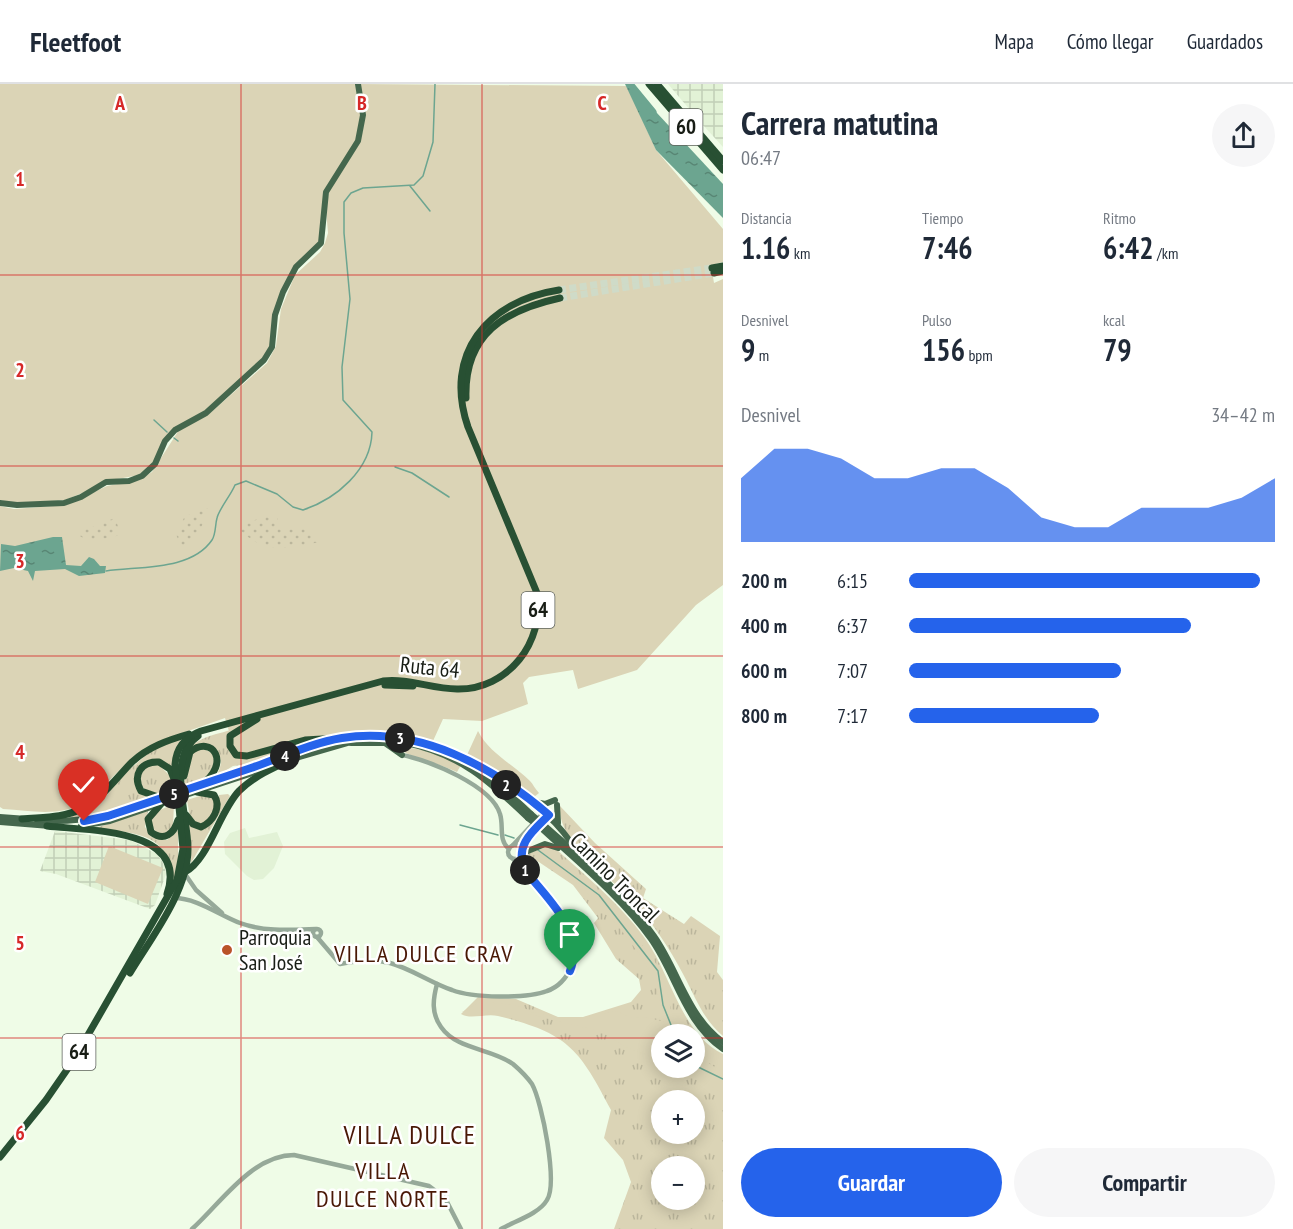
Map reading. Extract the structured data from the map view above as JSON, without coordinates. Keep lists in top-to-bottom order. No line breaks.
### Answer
{"streets":{"highway":["60","64","Ruta 64"],"main road":["Camino Troncal"]},"crossings":[["64","Ruta 64"],["64","Camino Troncal"],["Ruta 64","Camino Troncal"]],"districts":["VILLA DULCE CRAV","VILLA DULCE","VILLA DULCE NORTE"],"places":["Parroquia San José"],"page":{"header":"Fleetfoot","nav":["Mapa","Cómo llegar","Guardados"],"heading":["Carrera matutina","06:47"],"stats":[["Distancia","1.16 km"],["Tiempo","7:46"],["Ritmo","6:42 /km"],["Desnivel","9 m"],["Pulso","156 bpm"],["kcal","79"]],"chart":["Desnivel","34–42 m"],"list":[{"name":"200 m","note":"6:15"},{"name":"400 m","note":"6:37"},{"name":"600 m","note":"7:07"},{"name":"800 m","note":"7:17"}],"pins":["3","4","2","5","1"],"map_buttons":["+","−"],"buttons":["Guardar","Compartir"]},"grid":{"columns":["A","B","C"],"rows":["1","2","3","4","5","6"]}}
